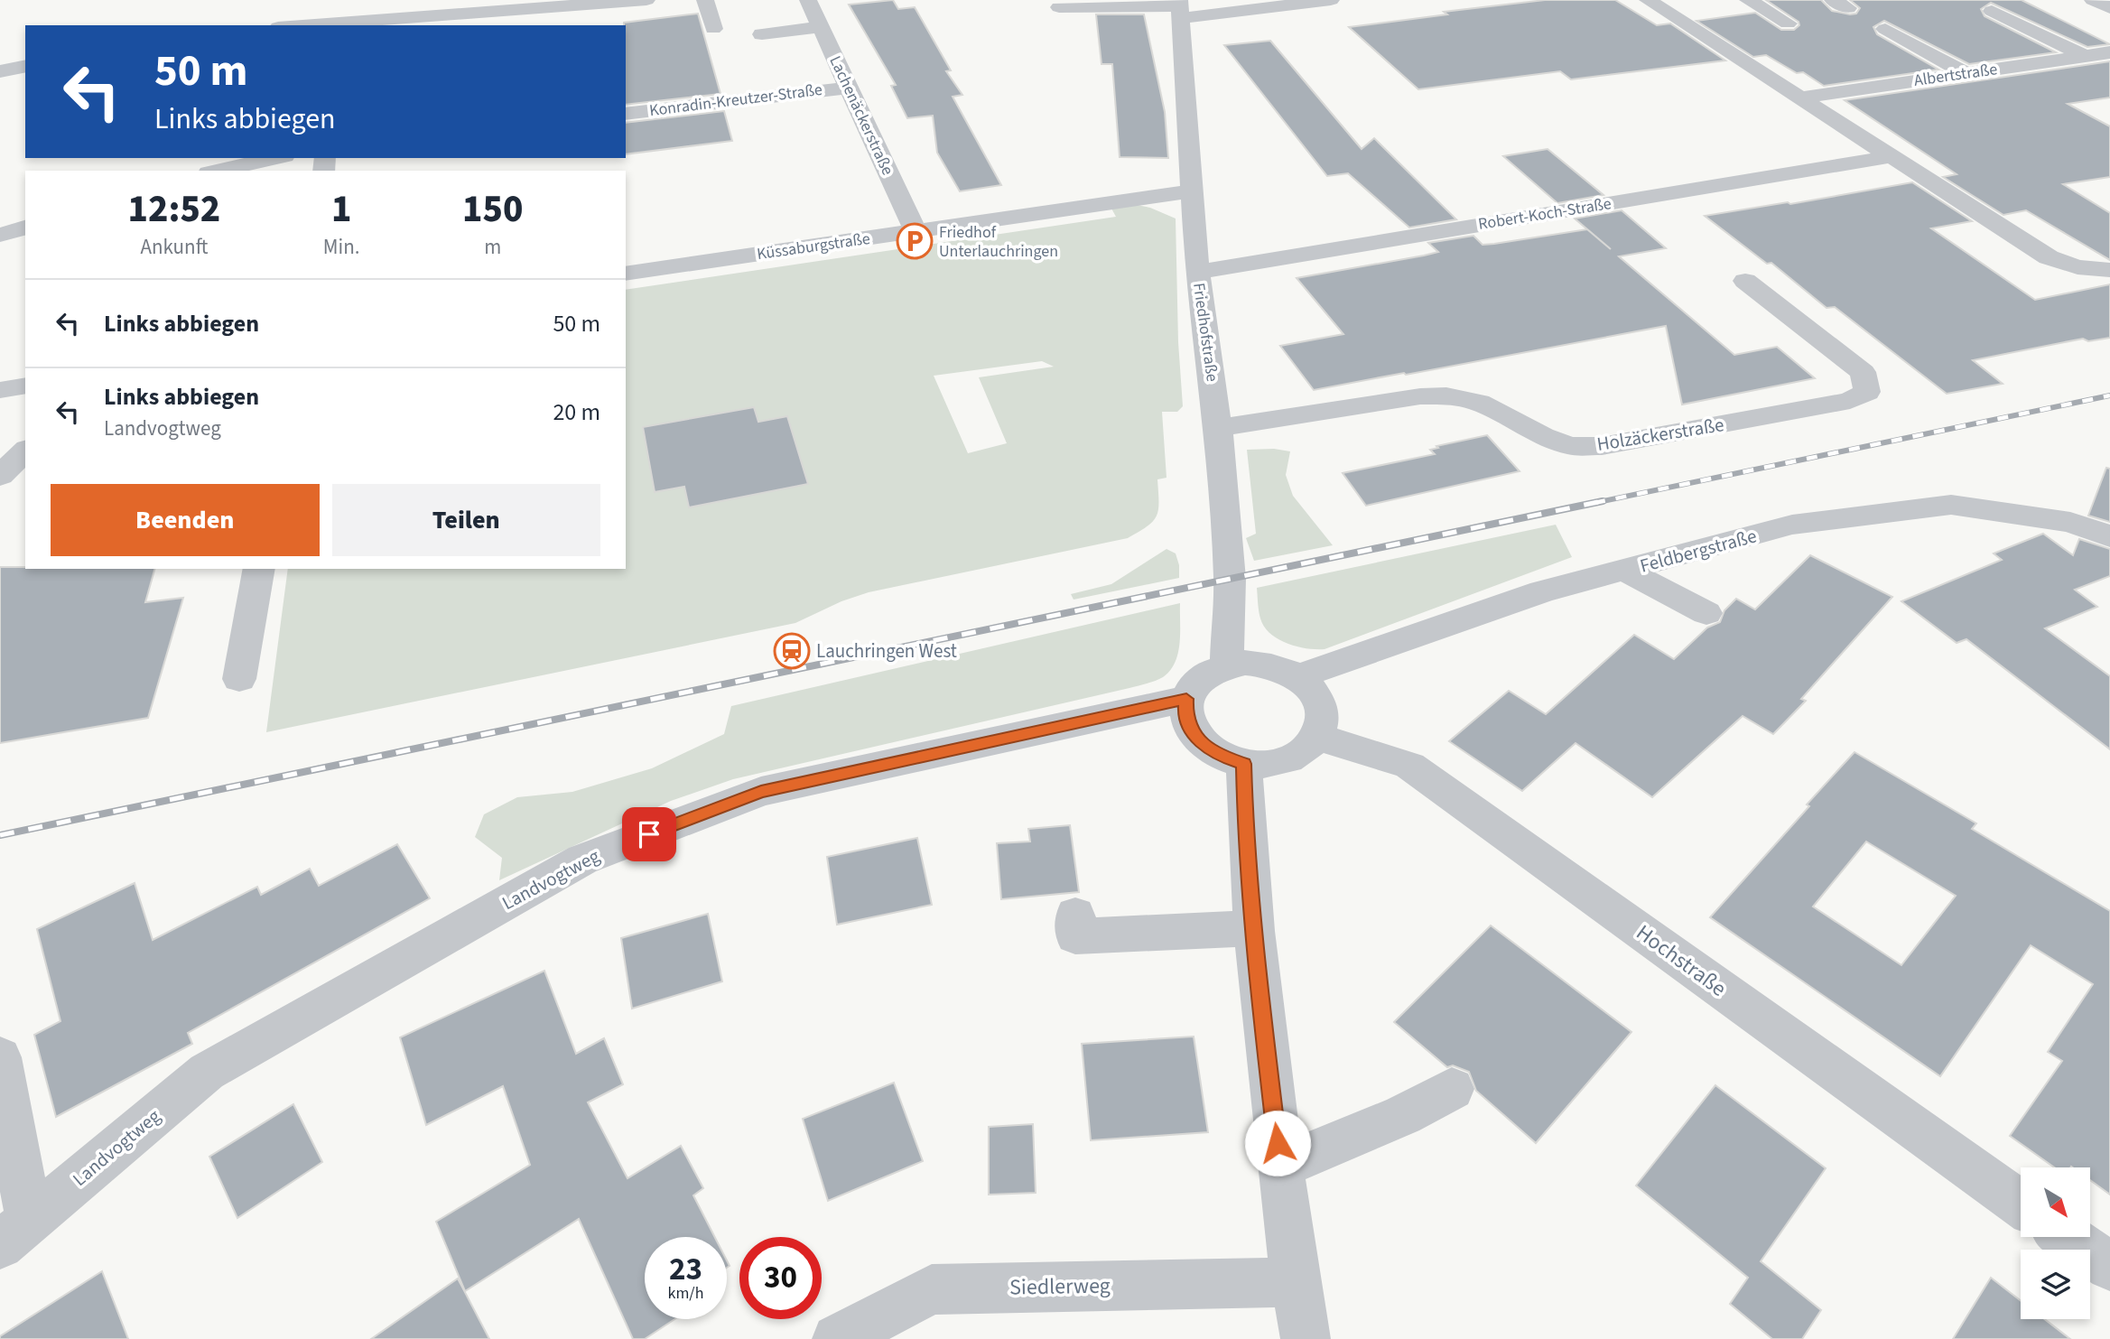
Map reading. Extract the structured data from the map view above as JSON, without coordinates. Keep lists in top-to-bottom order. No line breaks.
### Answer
{"streets":{"street":["Albertstraße","Konradin-Kreutzer-Straße","Lachenäckerstraße","Robert-Koch-Straße","Küssaburgstraße","Friedhofstraße","Holzäckerstraße","Feldbergstraße","Landvogtweg","Hochstraße","Siedlerweg"]},"crossings":[["Konradin-Kreutzer-Straße","Lachenäckerstraße"],["Lachenäckerstraße","Küssaburgstraße"],["Robert-Koch-Straße","Friedhofstraße"],["Küssaburgstraße","Friedhofstraße"],["Friedhofstraße","Holzäckerstraße"],["Friedhofstraße","Feldbergstraße"],["Friedhofstraße","Landvogtweg"],["Friedhofstraße","Hochstraße"],["Feldbergstraße","Landvogtweg"],["Feldbergstraße","Hochstraße"],["Landvogtweg","Hochstraße"]],"places":{"parking":["Friedhof Unterlauchringen"],"station":["Lauchringen West"]},"north":"bottom right","page":{"turn":["50 m","Links abbiegen"],"eta":["12:52","Ankunft","1","Min.","150","m"],"list":[{"name":"Links abbiegen","value":"50 m"},{"name":"Links abbiegen","note":"Landvogtweg","value":"20 m"}],"buttons":["Beenden","Teilen"],"speed":"23 km/h","limit":"30"}}
